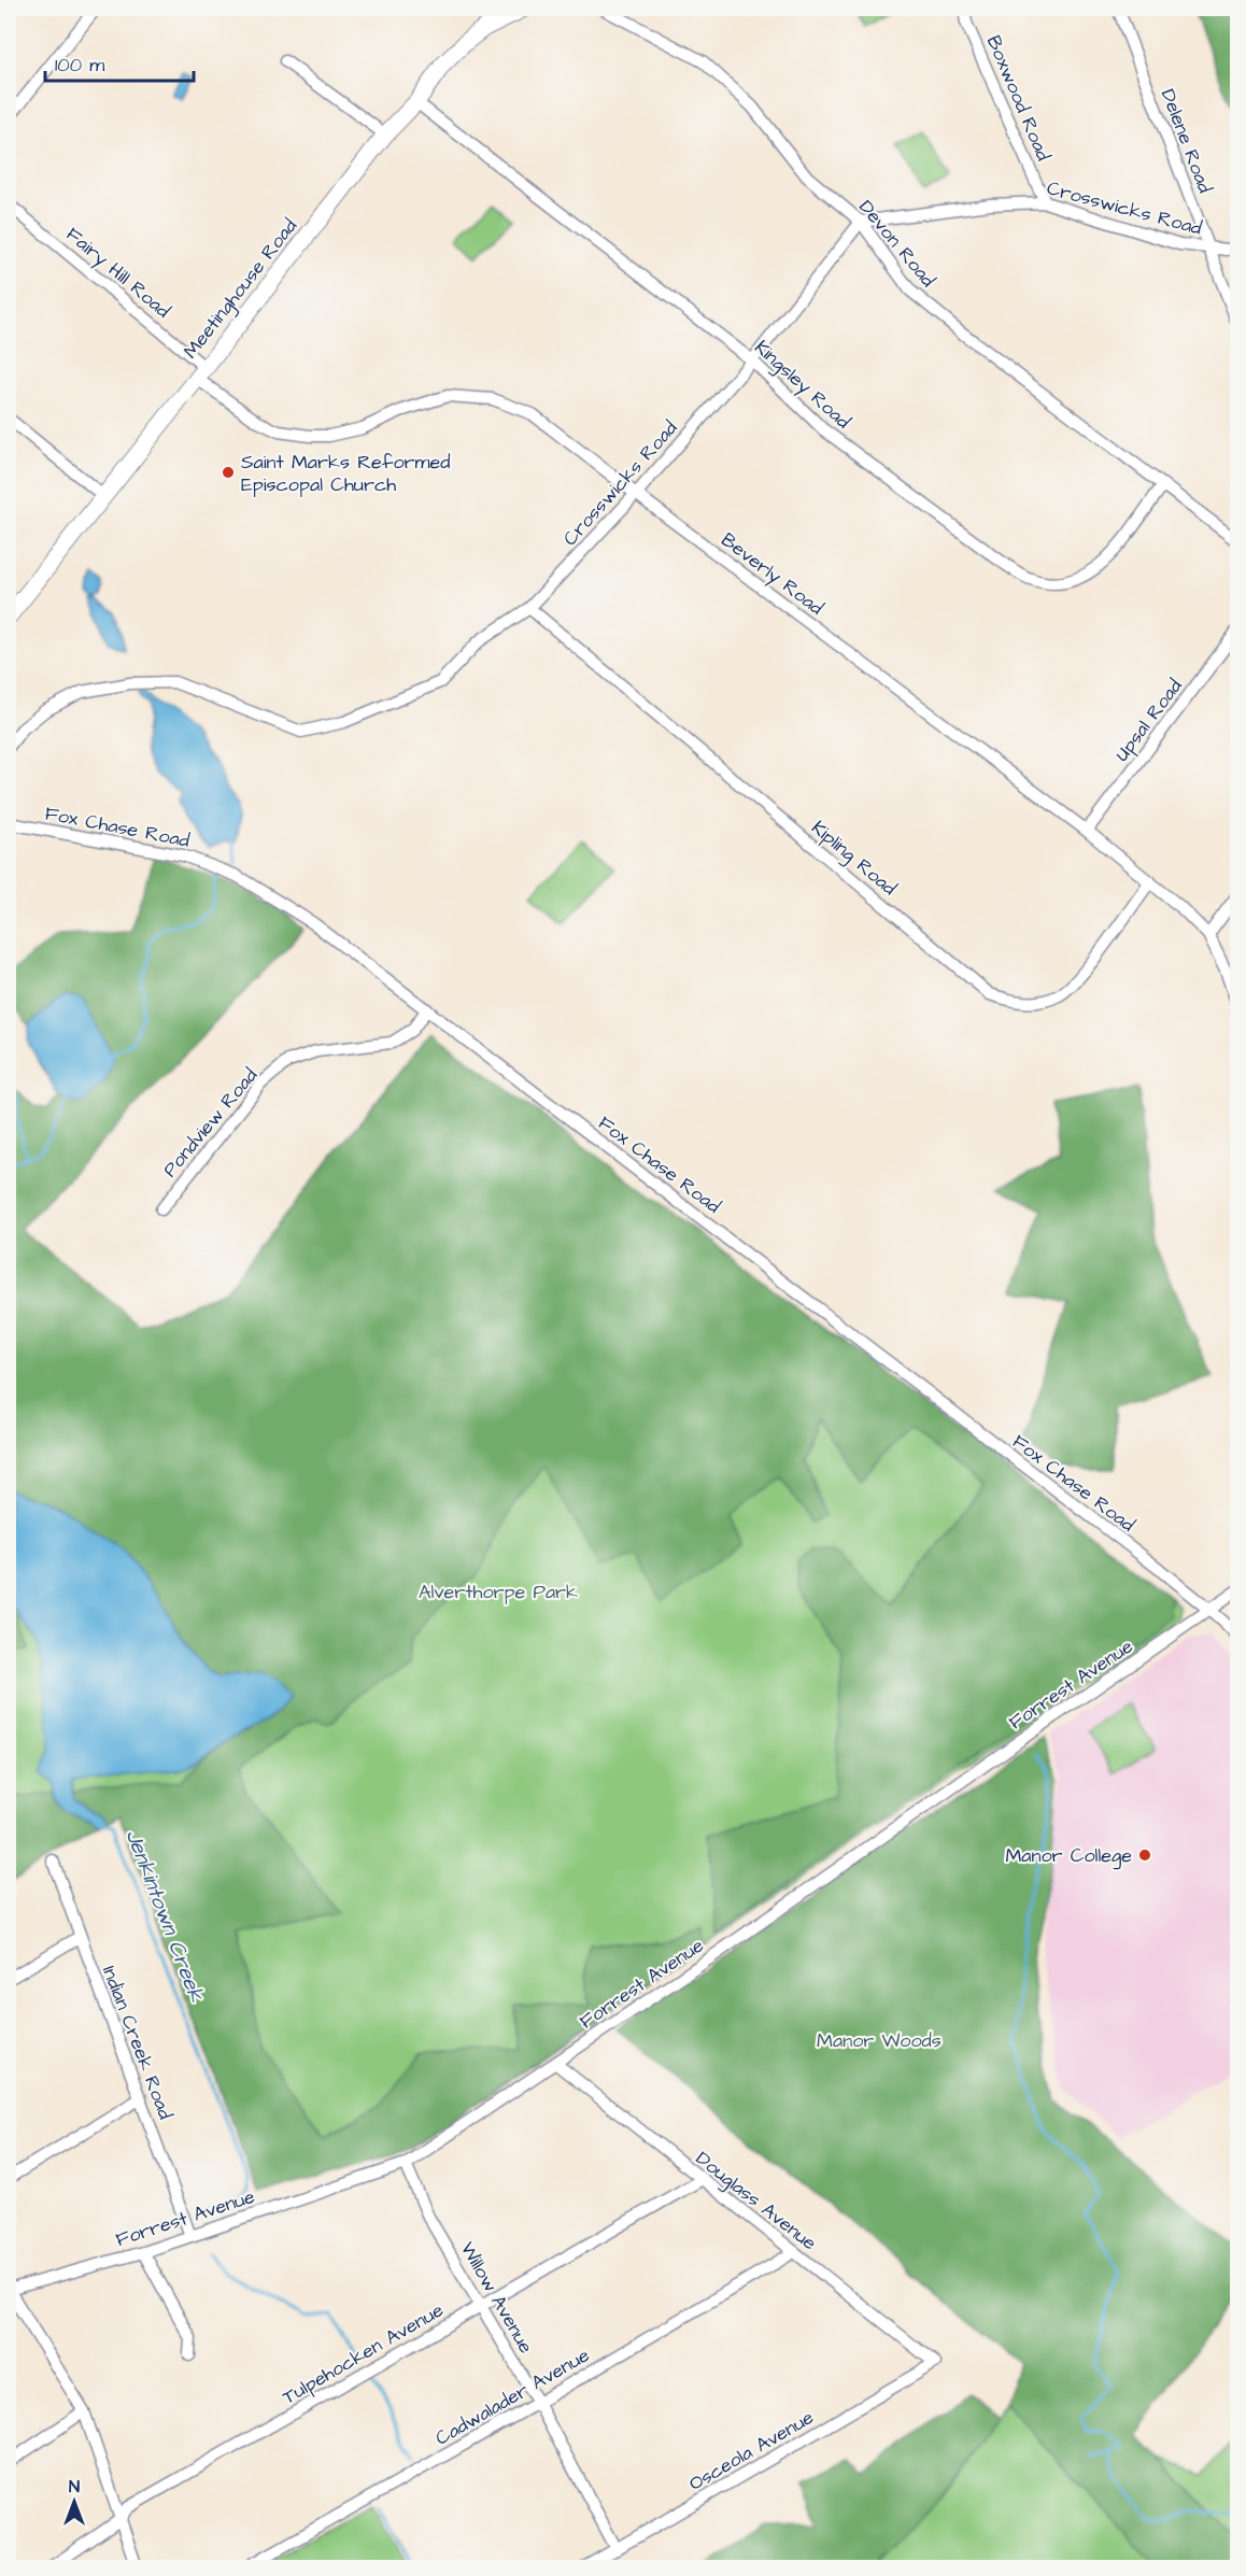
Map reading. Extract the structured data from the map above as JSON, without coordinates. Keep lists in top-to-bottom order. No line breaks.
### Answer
{"streets":{"street":["Boxwood Road","Delene Road","Crosswicks Road","Devon Road","Fairy Hill Road","Meetinghouse Road","Kingsley Road","Beverly Road","Upsal Road","Fox Chase Road","Kipling Road","Pondview Road","Forrest Avenue","Indian Creek Road","Douglass Avenue","Willow Avenue","Tulpehocken Avenue","Cadwalader Avenue","Osceola Avenue"]},"crossings":[["Boxwood Road","Crosswicks Road"],["Delene Road","Crosswicks Road"],["Crosswicks Road","Devon Road"],["Crosswicks Road","Kingsley Road"],["Crosswicks Road","Beverly Road"],["Crosswicks Road","Kipling Road"],["Devon Road","Kingsley Road"],["Fairy Hill Road","Meetinghouse Road"],["Fairy Hill Road","Beverly Road"],["Meetinghouse Road","Kingsley Road"],["Meetinghouse Road","Beverly Road"],["Beverly Road","Upsal Road"],["Beverly Road","Kipling Road"],["Fox Chase Road","Pondview Road"],["Fox Chase Road","Forrest Avenue"],["Forrest Avenue","Indian Creek Road"],["Forrest Avenue","Douglass Avenue"],["Forrest Avenue","Willow Avenue"],["Douglass Avenue","Tulpehocken Avenue"],["Douglass Avenue","Cadwalader Avenue"],["Douglass Avenue","Osceola Avenue"],["Willow Avenue","Tulpehocken Avenue"],["Willow Avenue","Cadwalader Avenue"],["Willow Avenue","Osceola Avenue"]],"water":["Jenkintown Creek"],"parks":["Alverthorpe Park","Manor Woods"],"places":["Saint Marks Reformed Episcopal Church","Manor College"],"scale_bar":"100 m","north":"top"}
